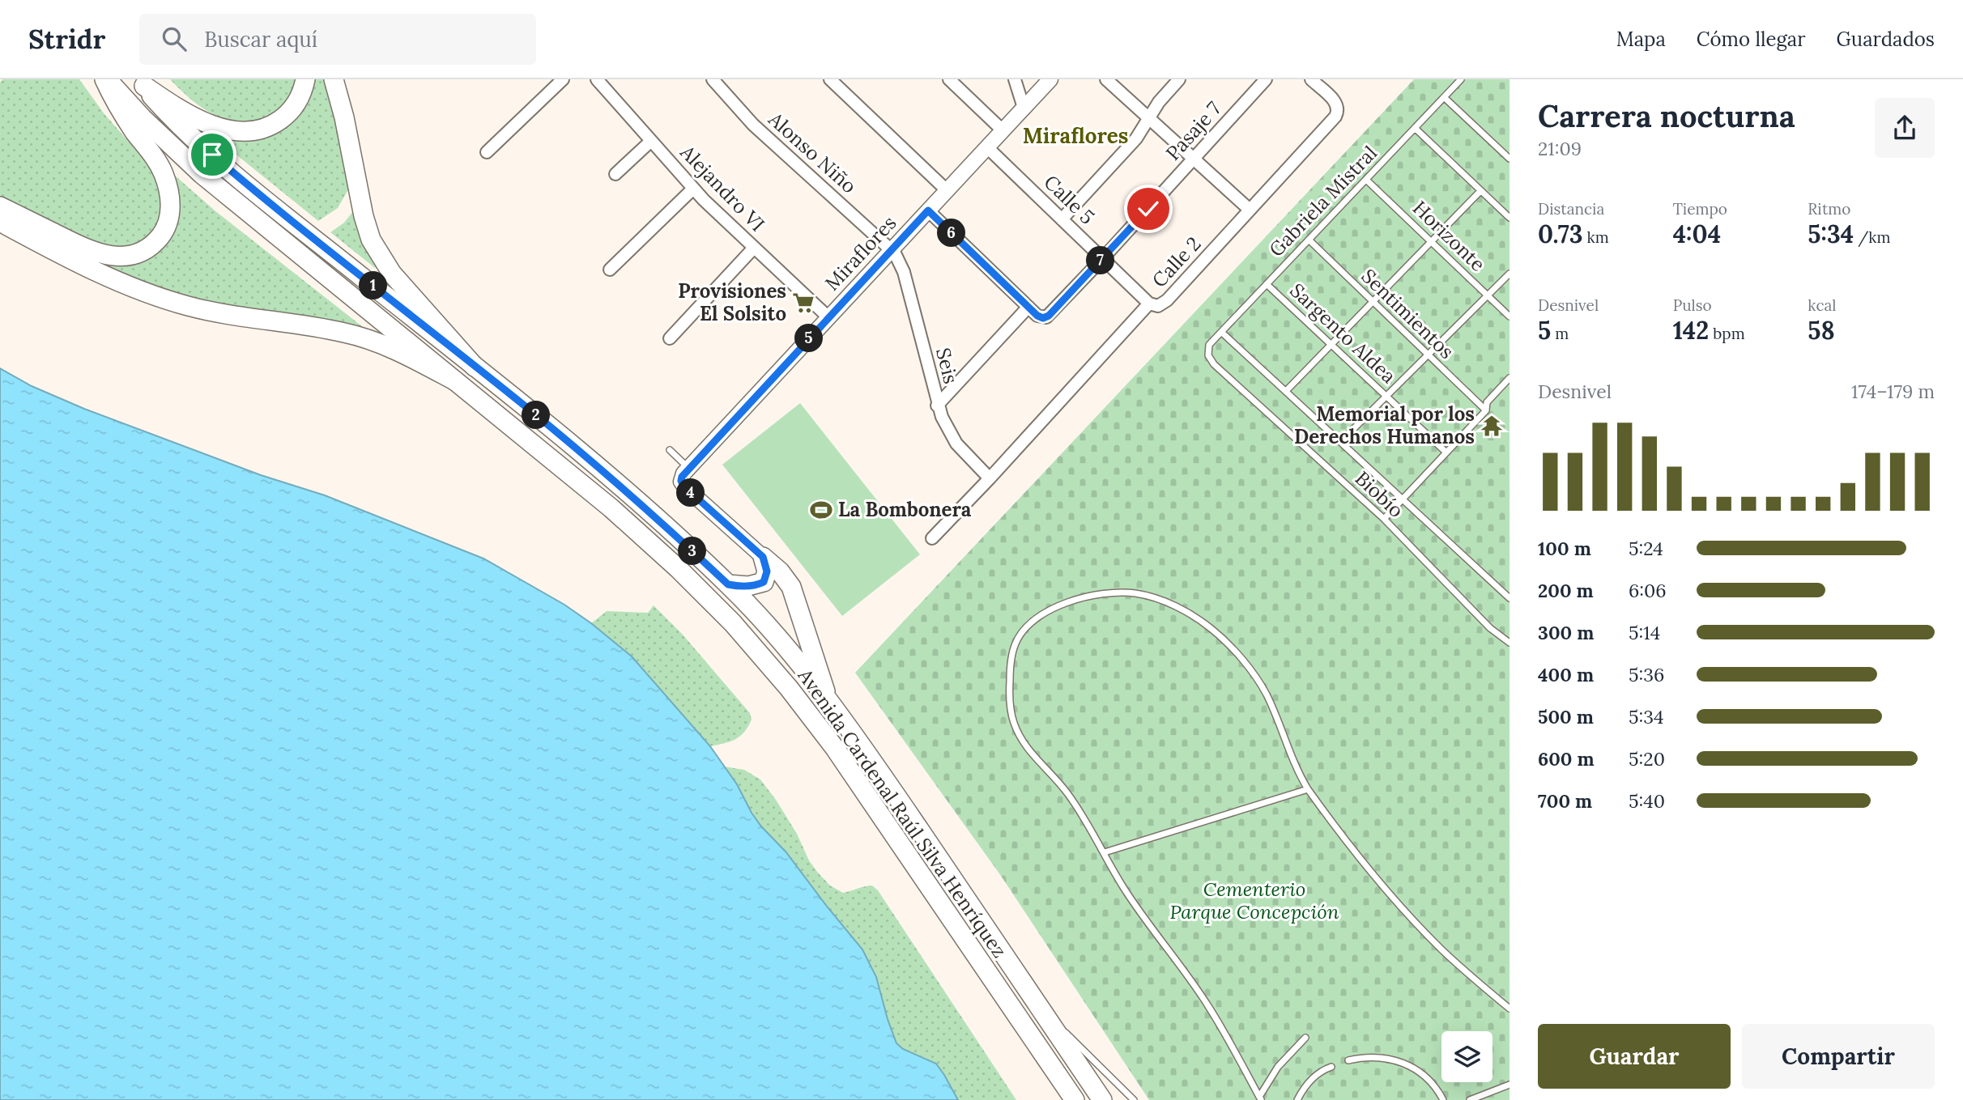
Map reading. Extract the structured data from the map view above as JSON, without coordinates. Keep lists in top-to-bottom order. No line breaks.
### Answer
{"streets":{"main road":["Avenida Cardenal Raúl Silva Henríquez"],"street":["Pasaje 7","Alonso Niño","Alejandro VI","Calle 5","Miraflores","Calle 2","Seis"],"lane":["Gabriela Mistral","Horizonte","Sentimientos","Sargento Aldea","Biobío"]},"crossings":[["Pasaje 7","Calle 5"],["Alonso Niño","Miraflores"],["Alonso Niño","Seis"],["Alejandro VI","Miraflores"],["Calle 5","Miraflores"],["Calle 5","Calle 2"],["Gabriela Mistral","Horizonte"],["Gabriela Mistral","Sentimientos"],["Gabriela Mistral","Sargento Aldea"],["Gabriela Mistral","Biobío"],["Miraflores","Seis"],["Calle 2","Seis"]],"districts":["Miraflores"],"parks":["Cementerio Parque Concepción"],"places":{"supermarket":["Provisiones El Solsito"],"temple":["Memorial por los Derechos Humanos"],"sports":["La Bombonera"]},"page":{"header":"Stridr","search":"Buscar aquí","nav":["Mapa","Cómo llegar","Guardados"],"heading":["Carrera nocturna","21:09"],"stats":[["Distancia","0.73 km"],["Tiempo","4:04"],["Ritmo","5:34 /km"],["Desnivel","5 m"],["Pulso","142 bpm"],["kcal","58"]],"pins":["6","7","1","5","2","4","3"],"chart":["Desnivel","174–179 m"],"list":[{"name":"100 m","note":"5:24"},{"name":"200 m","note":"6:06"},{"name":"300 m","note":"5:14"},{"name":"400 m","note":"5:36"},{"name":"500 m","note":"5:34"},{"name":"600 m","note":"5:20"},{"name":"700 m","note":"5:40"}],"buttons":["Guardar","Compartir"]}}
